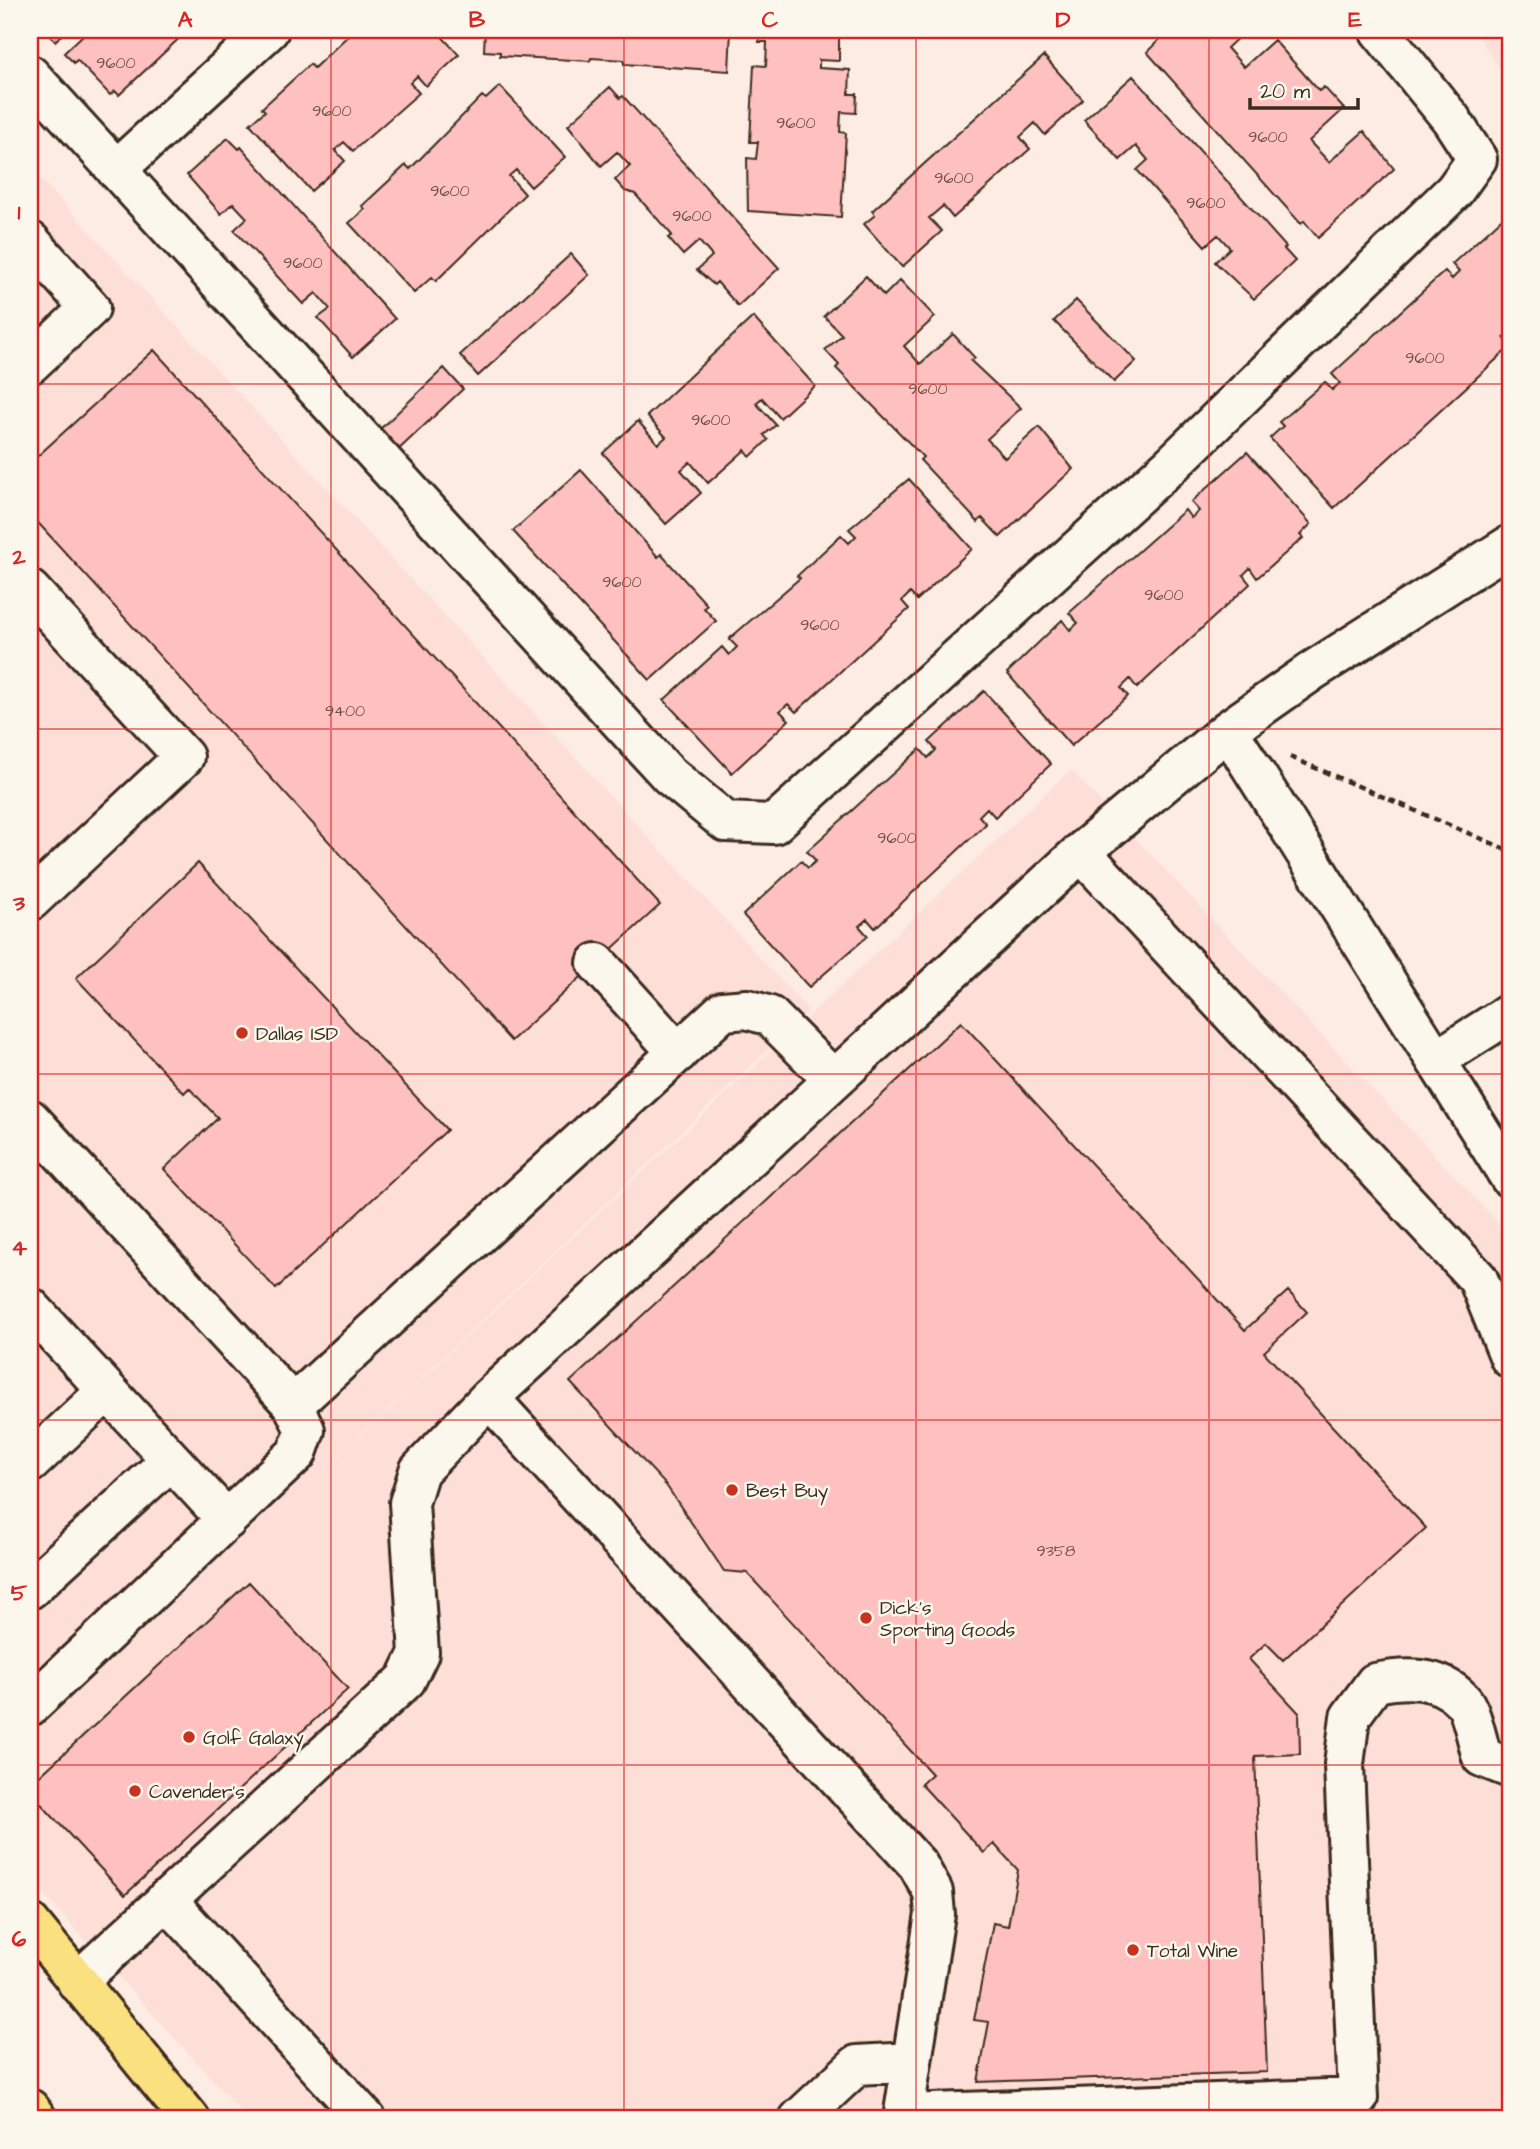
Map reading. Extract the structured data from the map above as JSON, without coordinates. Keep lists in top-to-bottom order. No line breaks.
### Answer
{"places":["Dallas ISD","Best Buy","Dick's Sporting Goods","Golf Galaxy","Cavender's","Total Wine"],"house_numbers":["9600","9600","9600","9600","9600","9600","9600","9600","9600","9600","9600","9600","9600","9600","9600","9400","9600","9358"],"scale_bar":"20 m","grid":{"columns":["A","B","C","D","E"],"rows":["1","2","3","4","5","6"]}}
